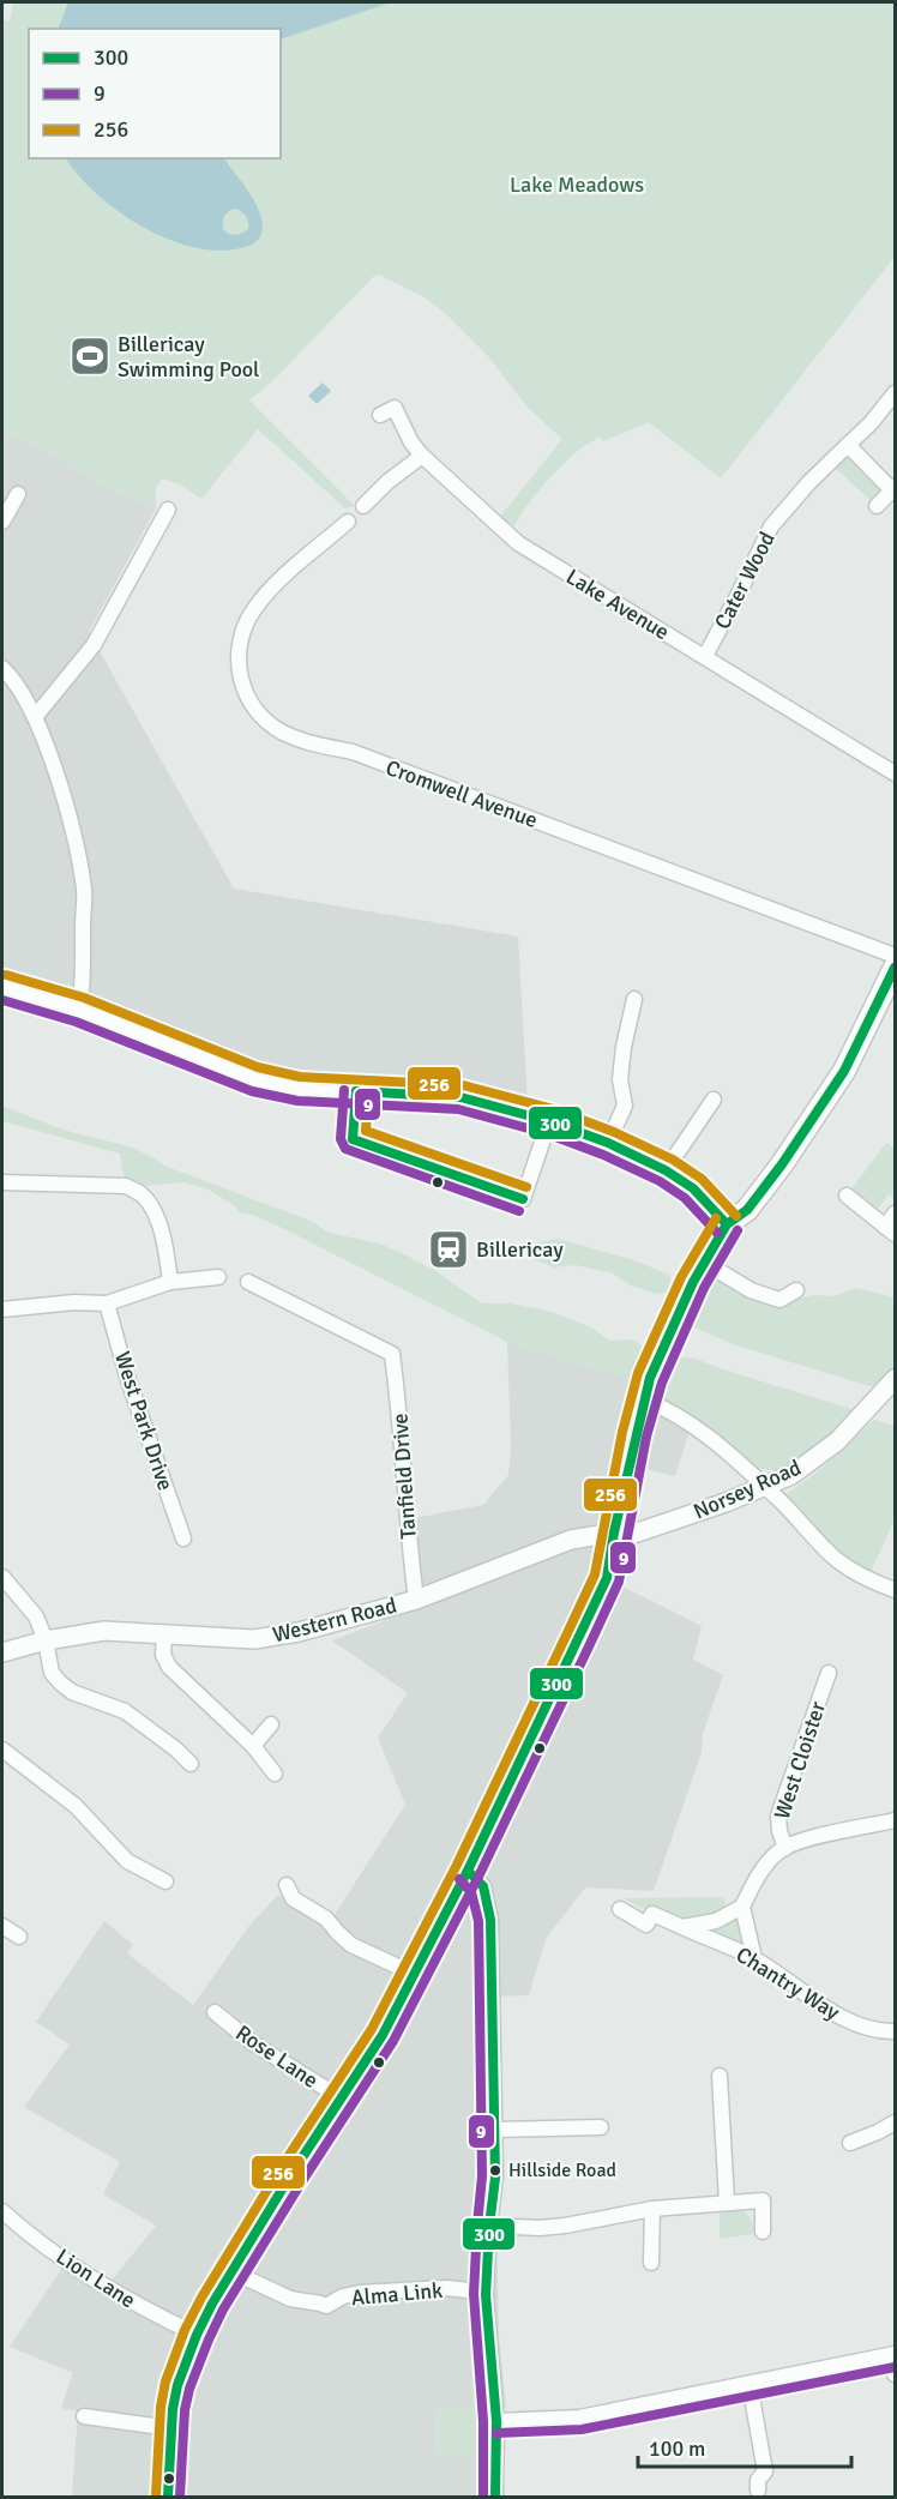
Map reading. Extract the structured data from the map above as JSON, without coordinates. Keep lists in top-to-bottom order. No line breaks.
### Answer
{"streets":{"street":["Cater Wood","Lake Avenue","Cromwell Avenue","West Park Drive","Tanfield Drive","Norsey Road","Western Road","West Cloister","Chantry Way","Rose Lane","Lion Lane","Alma Link"]},"crossings":[["Cater Wood","Lake Avenue"],["Tanfield Drive","Western Road"],["Norsey Road","Western Road"]],"parks":["Lake Meadows"],"places":{"sports":["Billericay Swimming Pool"],"station":["Billericay"],"other":["Hillside Road"]},"lines":["transit line 300","transit line 256","transit line 9"],"legend":["300","9","256"],"scale_bar":"100 m"}
